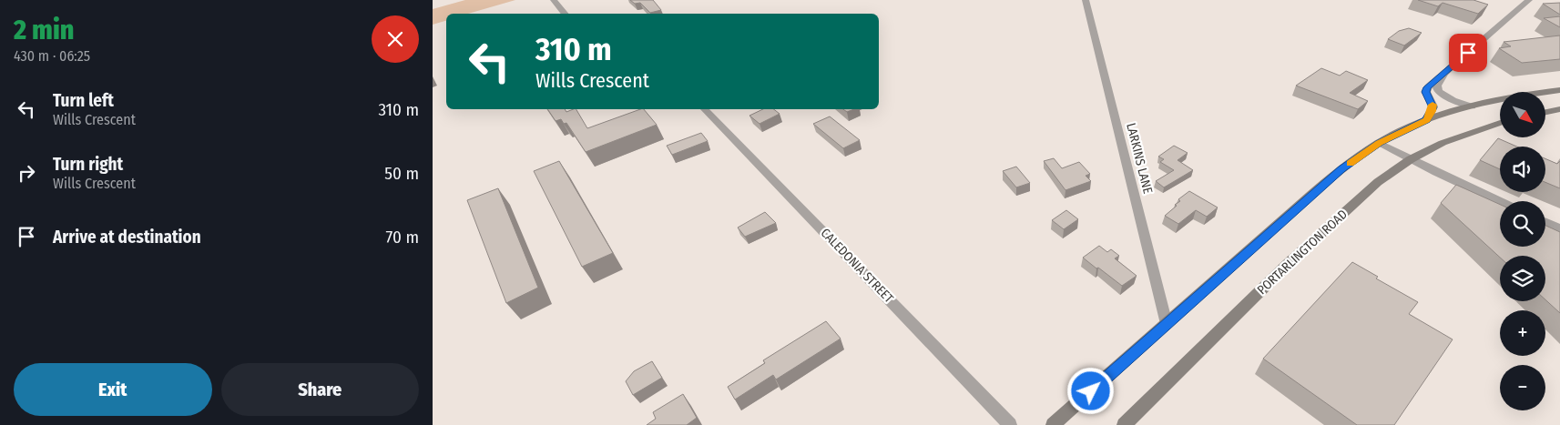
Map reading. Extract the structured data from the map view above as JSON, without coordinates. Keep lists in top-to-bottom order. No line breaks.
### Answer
{"streets":{"main road":["PORTARLINGTON ROAD"],"street":["LARKINS LANE","CALEDONIA STREET"]},"north":"bottom right","page":{"heading":["2 min","430 m · 06:25"],"turn":["310 m","Wills Crescent"],"list":[{"name":"Turn left","note":"Wills Crescent","value":"310 m"},{"name":"Turn right","note":"Wills Crescent","value":"50 m"},{"name":"Arrive at destination","value":"70 m"}],"map_buttons":["+","−"],"buttons":["Exit","Share"]}}
